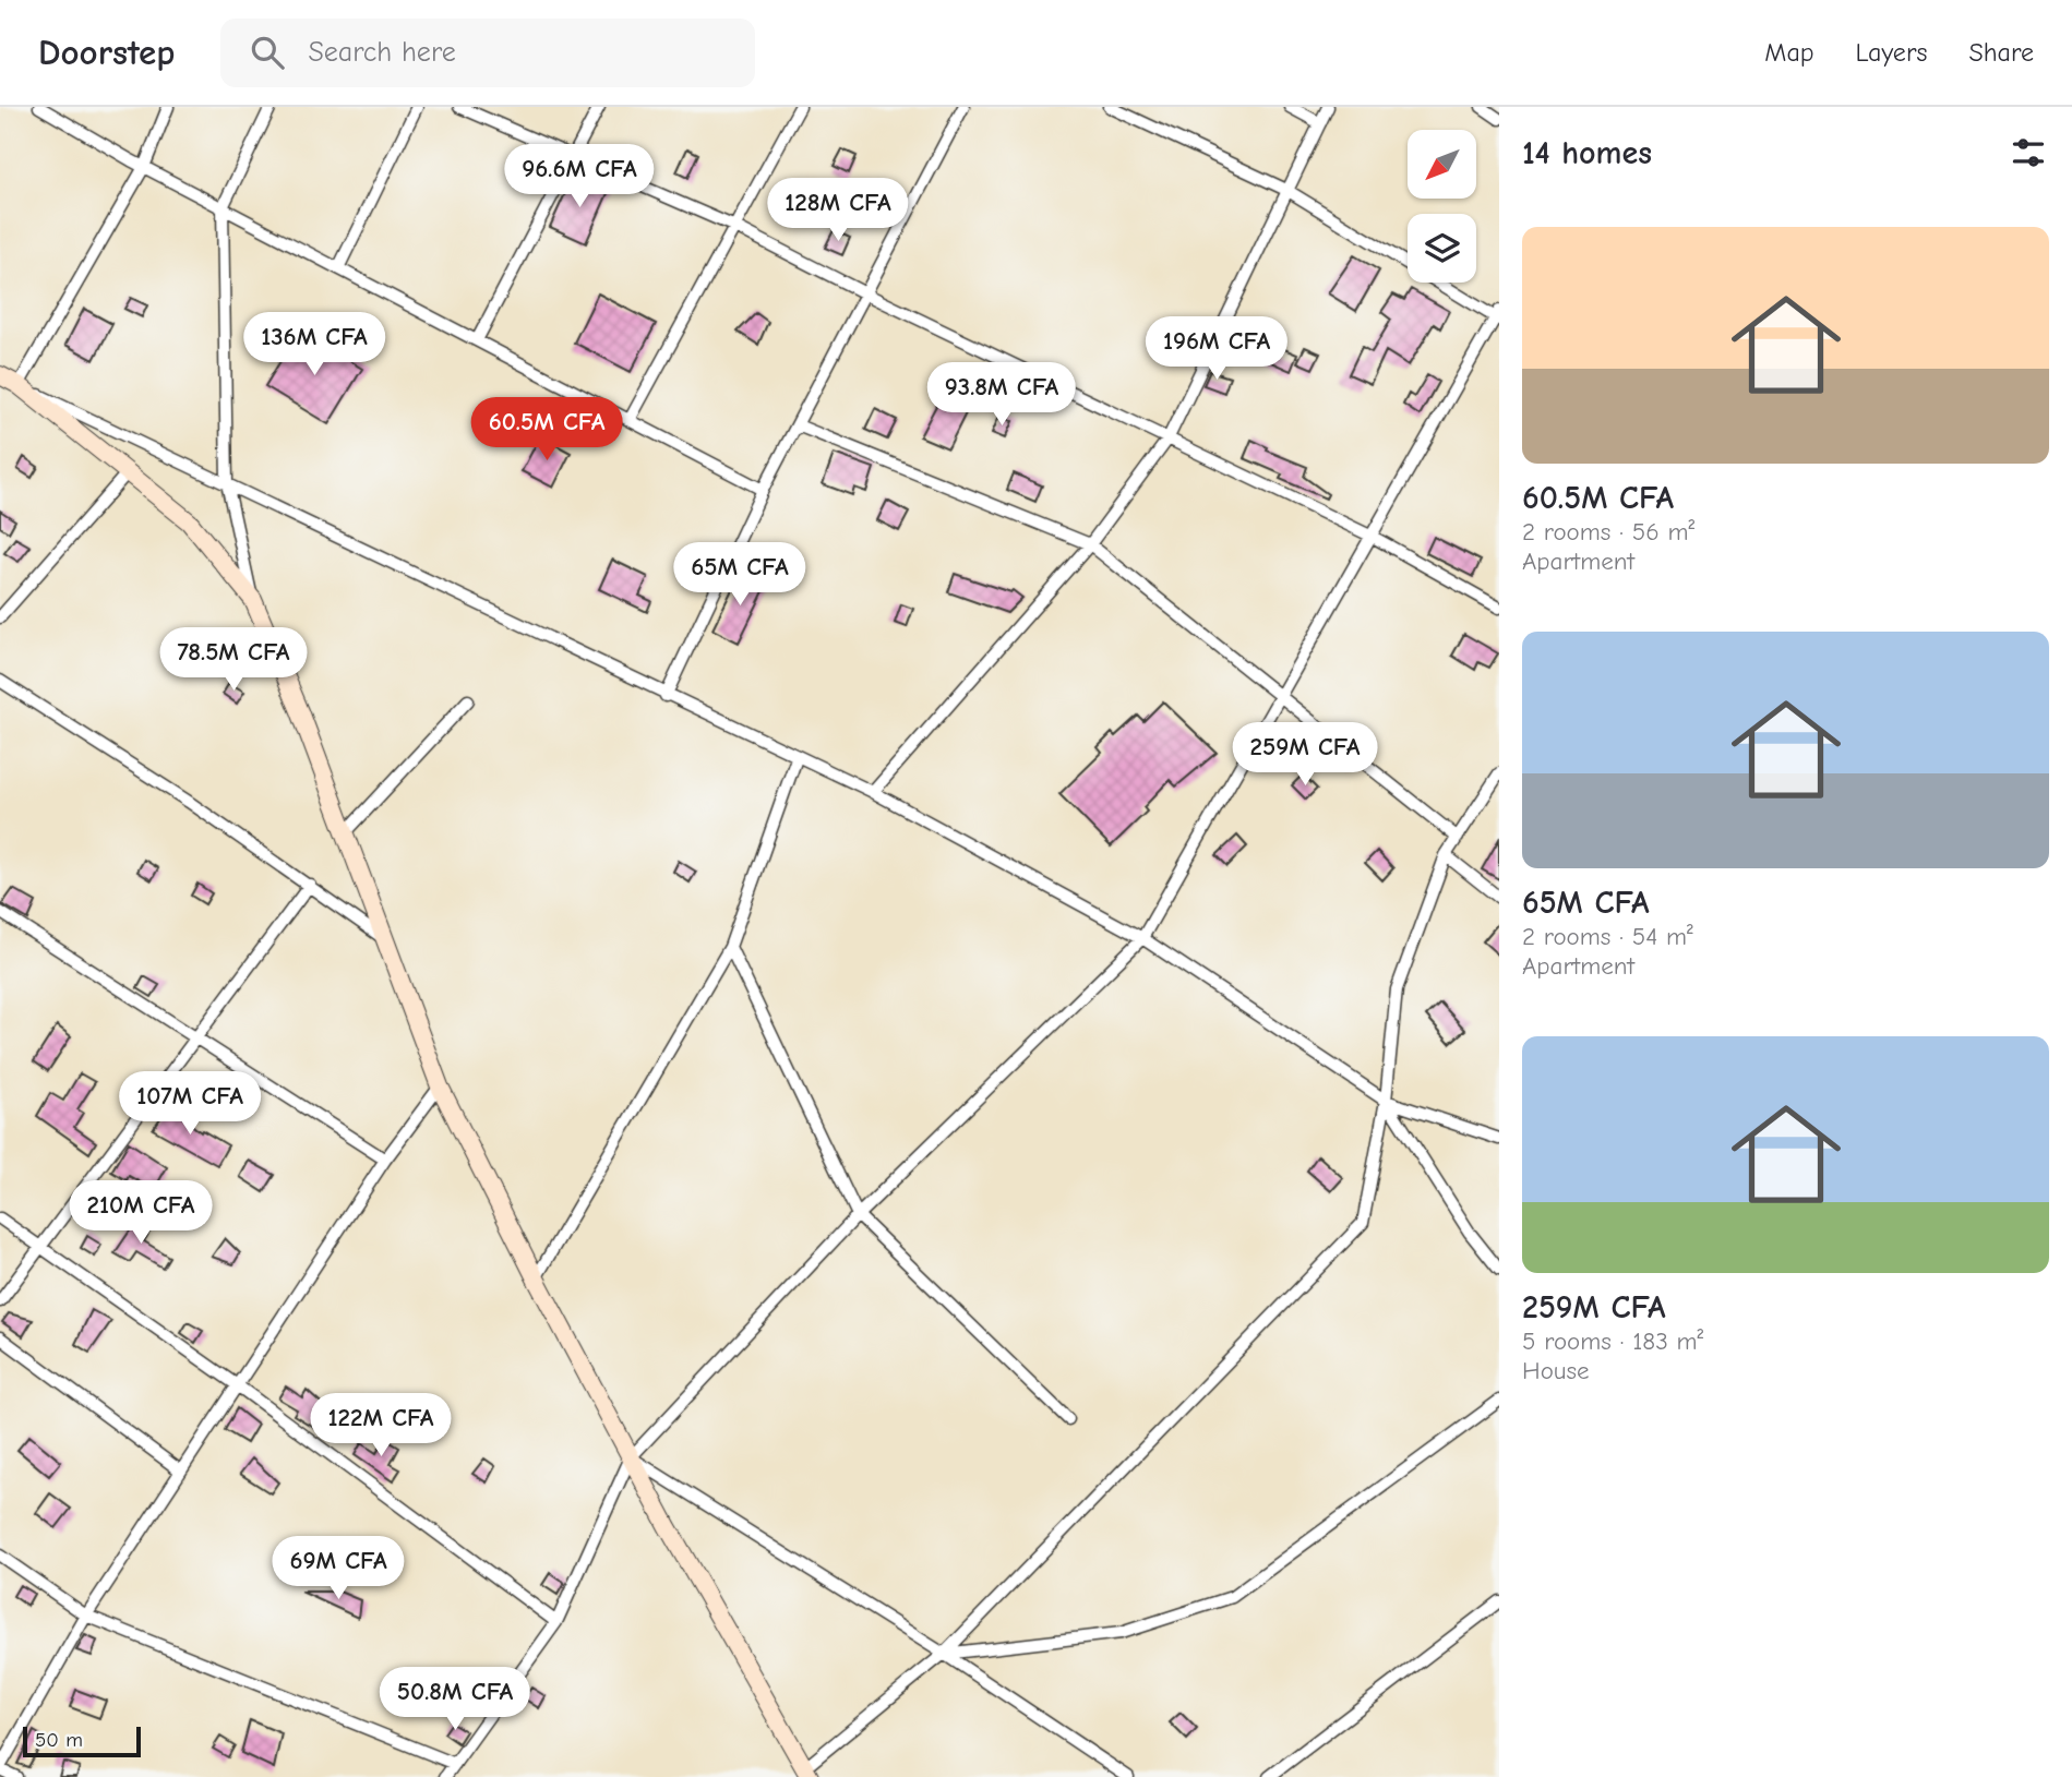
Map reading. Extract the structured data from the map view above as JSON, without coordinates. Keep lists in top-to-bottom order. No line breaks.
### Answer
{"scale_bar":"50 m","north":"bottom left","page":{"header":"Doorstep","search":"Search here","nav":["Map","Layers","Share"],"heading":"14 homes","price":["96.6M CFA","128M CFA","136M CFA","196M CFA","93.8M CFA","60.5M CFA","65M CFA","78.5M CFA","259M CFA","107M CFA","210M CFA","122M CFA","69M CFA","50.8M CFA"],"list":[{"name":"60.5M CFA","note":"2 rooms · 56 m² · Apartment"},{"name":"65M CFA","note":"2 rooms · 54 m² · Apartment"},{"name":"259M CFA","note":"5 rooms · 183 m² · House"}],"scale":"50 m"}}
